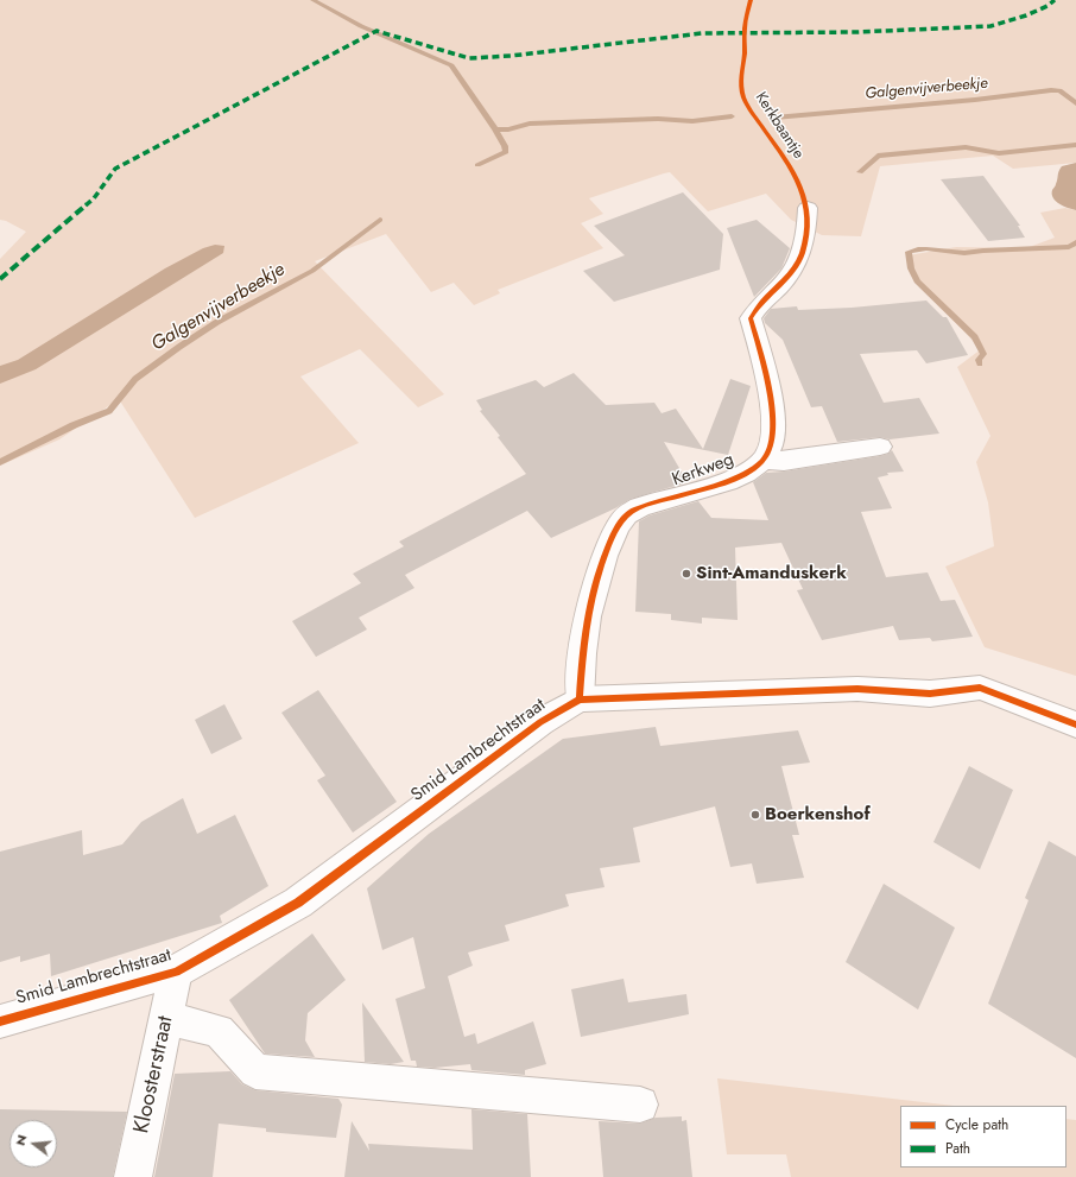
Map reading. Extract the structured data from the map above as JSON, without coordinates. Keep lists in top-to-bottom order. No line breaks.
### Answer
{"streets":{"street":["Kerkweg","Smid Lambrechtstraat","Kloosterstraat"],"cycle path":["Kerkbaantje"]},"crossings":[["Kerkweg","Smid Lambrechtstraat"],["Smid Lambrechtstraat","Kloosterstraat"]],"water":["Galgenvijverbeekje"],"places":["Sint-Amanduskerk","Boerkenshof"],"legend":["Cycle path","Path"],"north":"left"}
